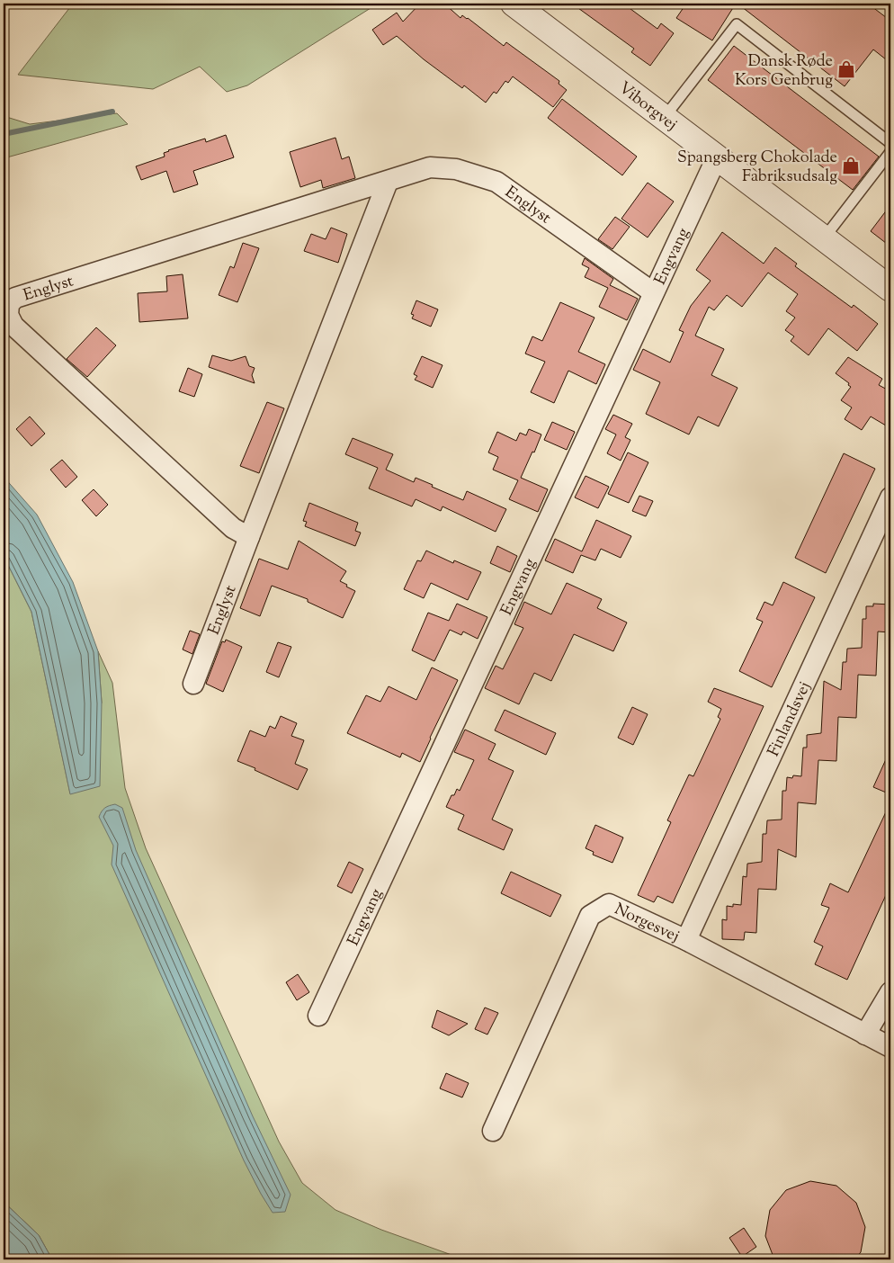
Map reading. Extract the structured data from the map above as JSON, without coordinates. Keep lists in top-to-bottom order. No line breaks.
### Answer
{"streets":{"street":["Viborgvej","Englyst","Engvang","Finlandsvej","Norgesvej"]},"crossings":[["Viborgvej","Engvang"],["Englyst","Engvang"],["Finlandsvej","Norgesvej"]],"places":{"shop":["Dansk Røde Kors Genbrug","Spangsberg Chokolade Fabriksudsalg"]}}
